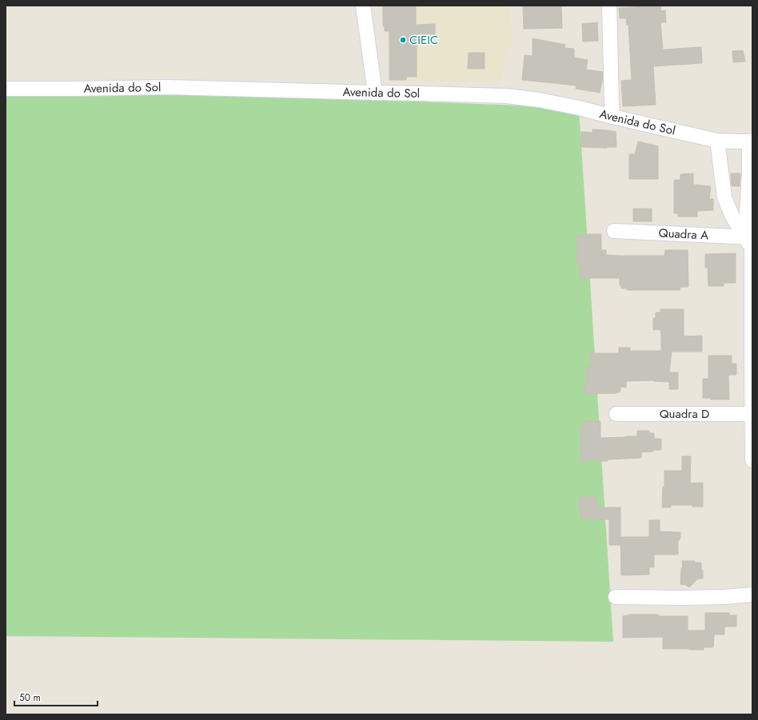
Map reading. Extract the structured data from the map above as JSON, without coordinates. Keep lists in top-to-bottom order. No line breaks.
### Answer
{"streets":{"street":["Avenida do Sol","Quadra A","Quadra D"]},"places":["CIEIC"],"scale_bar":"50 m"}
